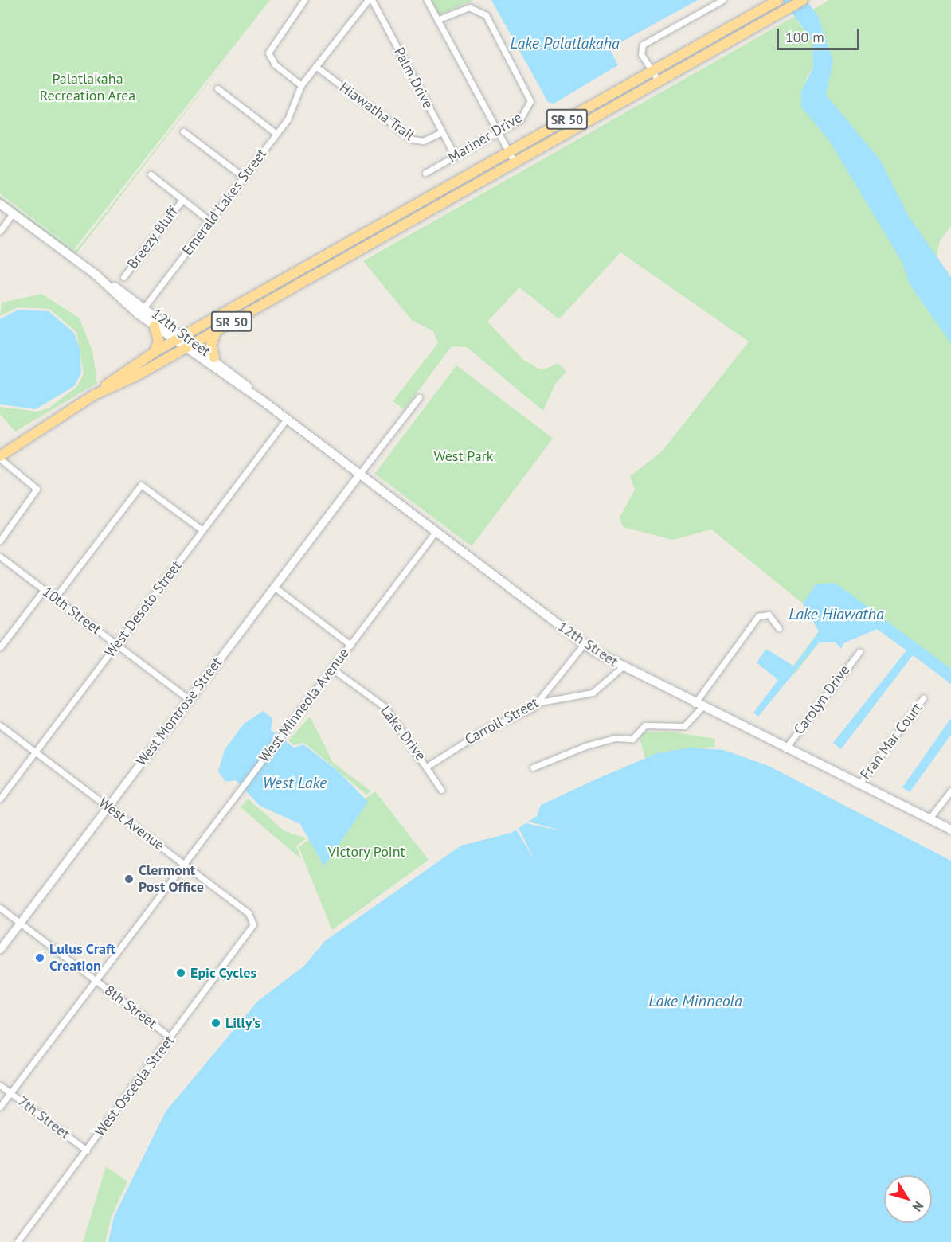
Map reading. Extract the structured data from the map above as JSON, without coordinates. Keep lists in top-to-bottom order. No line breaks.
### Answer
{"streets":{"highway":["SR 50"],"main road":["12th Street"],"street":["Palm Drive","Hiawatha Trail","Mariner Drive","Emerald Lakes Street","Breezy Bluff","West Desoto Street","10th Street","Carolyn Drive","West Minneola Avenue","West Montrose Street","Carroll Street","Lake Drive","Fran Mar Court","West Avenue","8th Street","West Osceola Street","7th Street"]},"crossings":[["Palm Drive","Hiawatha Trail"],["Palm Drive","Mariner Drive"],["Palm Drive","Emerald Lakes Street"],["Hiawatha Trail","Emerald Lakes Street"],["SR 50","12th Street"],["Emerald Lakes Street","12th Street"],["12th Street","West Desoto Street"],["12th Street","Carolyn Drive"],["12th Street","West Minneola Avenue"],["12th Street","West Montrose Street"],["12th Street","Carroll Street"],["12th Street","Fran Mar Court"],["West Desoto Street","10th Street"],["West Desoto Street","West Avenue"],["10th Street","West Montrose Street"],["West Minneola Avenue","Lake Drive"],["West Minneola Avenue","West Avenue"],["West Minneola Avenue","8th Street"],["West Minneola Avenue","7th Street"],["West Montrose Street","West Avenue"],["West Montrose Street","8th Street"],["Carroll Street","Lake Drive"],["West Avenue","West Osceola Street"],["8th Street","West Osceola Street"],["West Osceola Street","7th Street"]],"water":["Lake Palatlakaha","Lake Hiawatha","West Lake","Lake Minneola"],"parks":["Palatlakaha Recreation Area","West Park","Victory Point"],"places":["Clermont Post Office","Lulus Craft Creation","Epic Cycles","Lilly's"],"scale_bar":"100 m","north":"bottom right"}
